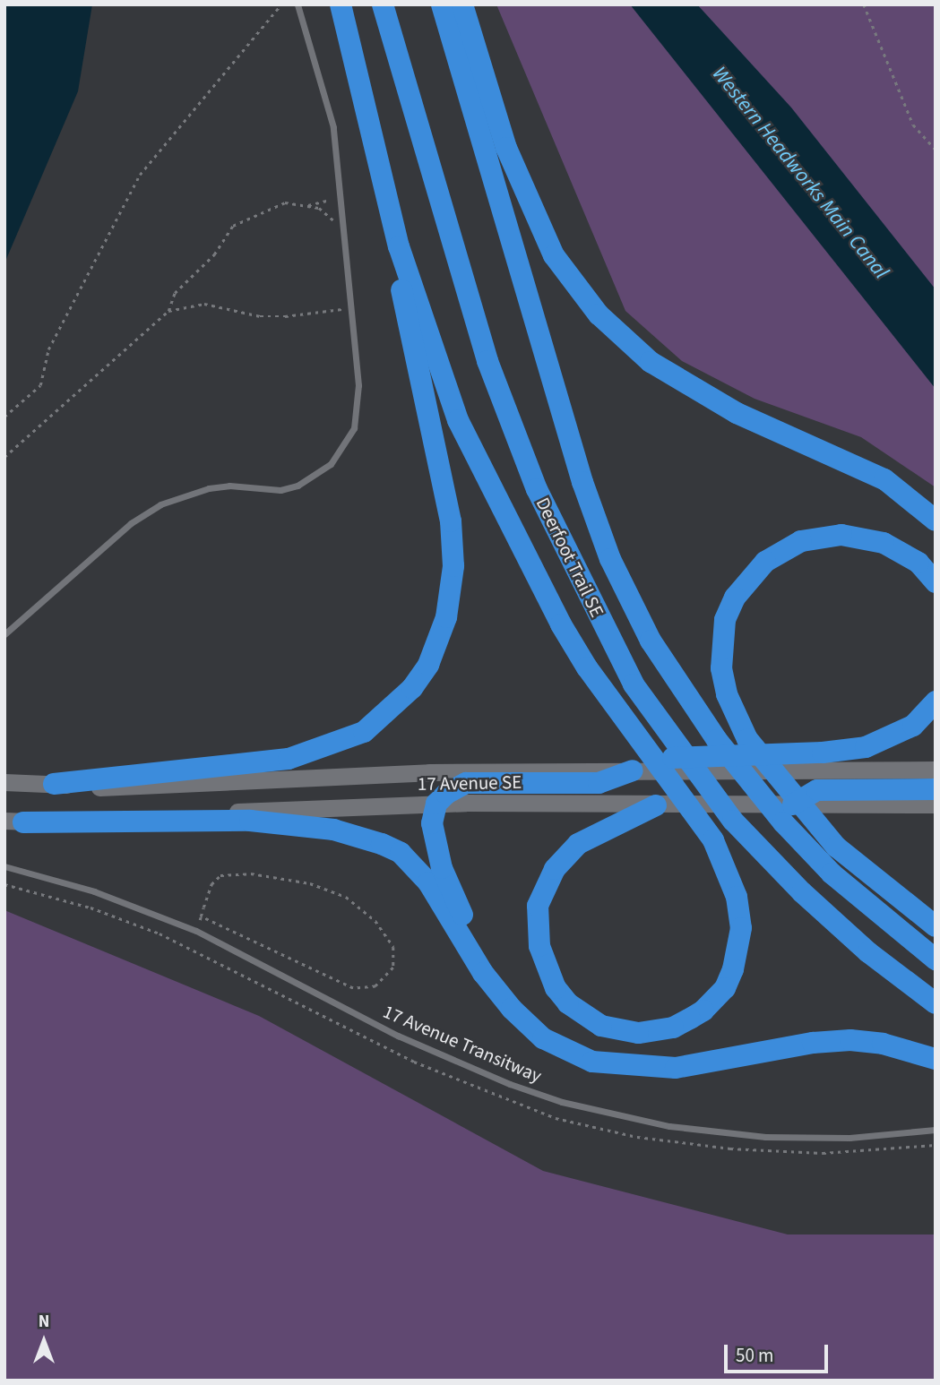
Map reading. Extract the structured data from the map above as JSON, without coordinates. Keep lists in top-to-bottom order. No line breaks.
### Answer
{"streets":{"highway":["Deerfoot Trail SE"],"main road":["17 Avenue SE"],"lane":["17 Avenue Transitway"]},"water":["Western Headworks Main Canal"],"scale_bar":"50 m","north":"top"}
